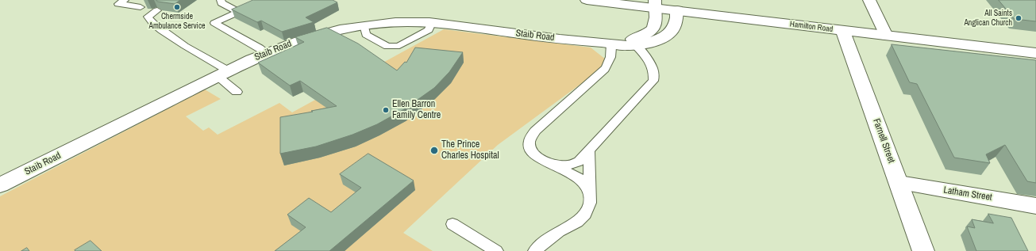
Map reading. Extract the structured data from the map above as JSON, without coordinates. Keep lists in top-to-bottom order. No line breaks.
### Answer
{"streets":{"street":["Hamilton Road","Staib Road","Farnell Street","Latham Street"]},"crossings":[["Hamilton Road","Staib Road"],["Hamilton Road","Farnell Street"],["Farnell Street","Latham Street"]],"places":["Chermside Ambulance Service","All Saints Anglican Church","Ellen Barron Family Centre","The Prince Charles Hospital"]}
